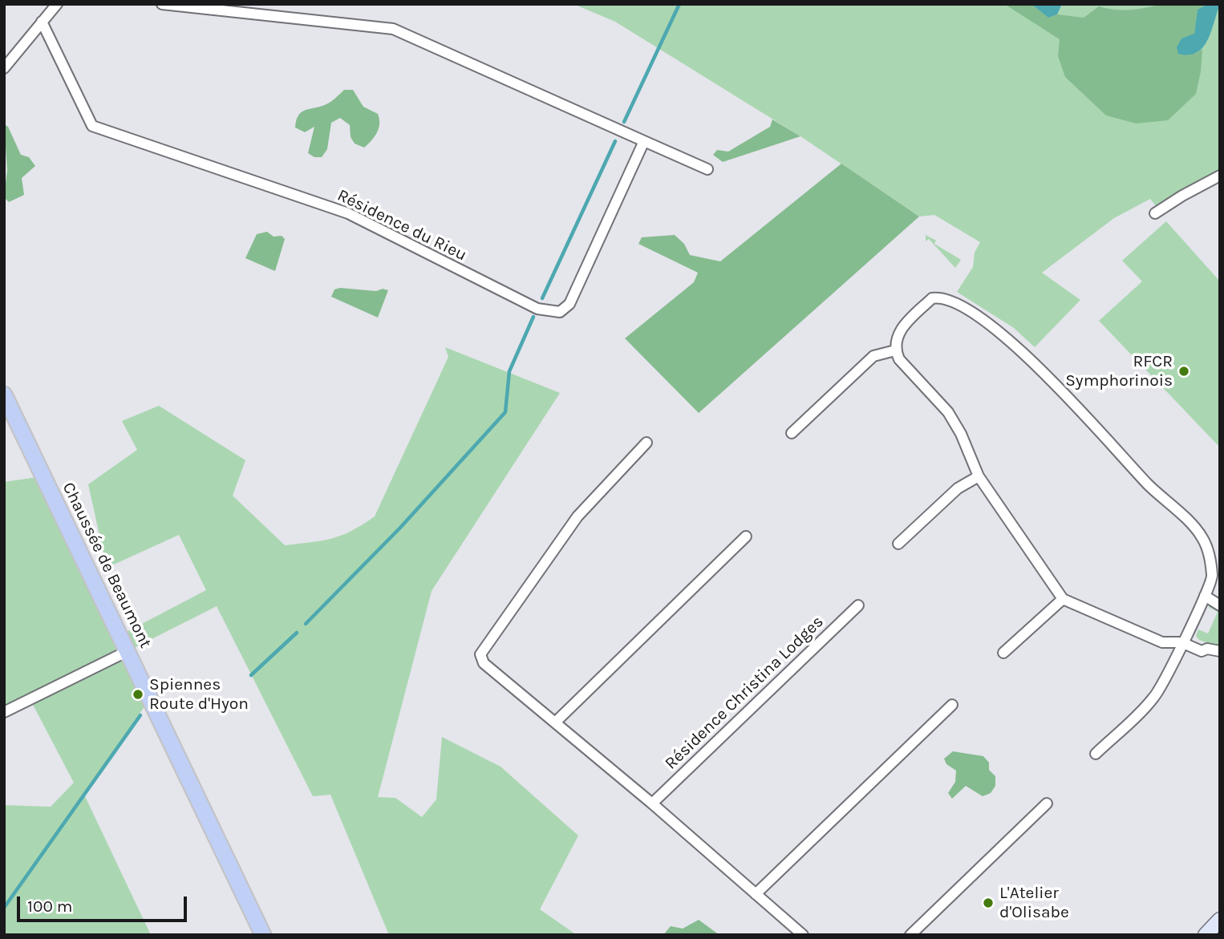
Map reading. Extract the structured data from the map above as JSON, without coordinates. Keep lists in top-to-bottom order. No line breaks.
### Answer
{"streets":{"main road":["Chaussée de Beaumont"],"street":["Résidence du Rieu","Résidence Christina Lodges"]},"places":["RFCR Symphorinois","Spiennes Route d'Hyon","L'Atelier d'Olisabe"],"scale_bar":"100 m"}
